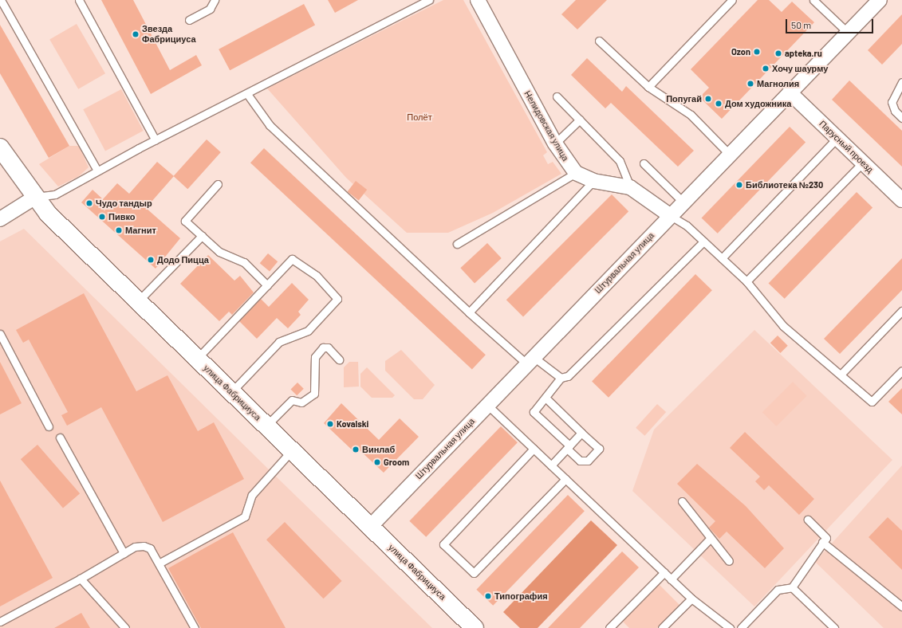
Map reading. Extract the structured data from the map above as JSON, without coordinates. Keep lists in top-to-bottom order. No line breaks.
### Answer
{"streets":{"main road":["улица Фабрициуса"],"street":["Нелидовская улица","Парусный проезд","Штурвальная улица"]},"crossings":[["Парусный проезд","Штурвальная улица"],["Штурвальная улица","улица Фабрициуса"]],"parks":["Полёт"],"places":["Звезда Фабрициуса","Ozon","apteka.ru","Хочу шаурму","Магнолия","Попугай","Дом художника","Библиотека №230","Чудо тандыр","Пивко","Магнит","Додо Пицца","Kovalski","Винлаб","Groom","Типография"],"scale_bar":"50 m"}
